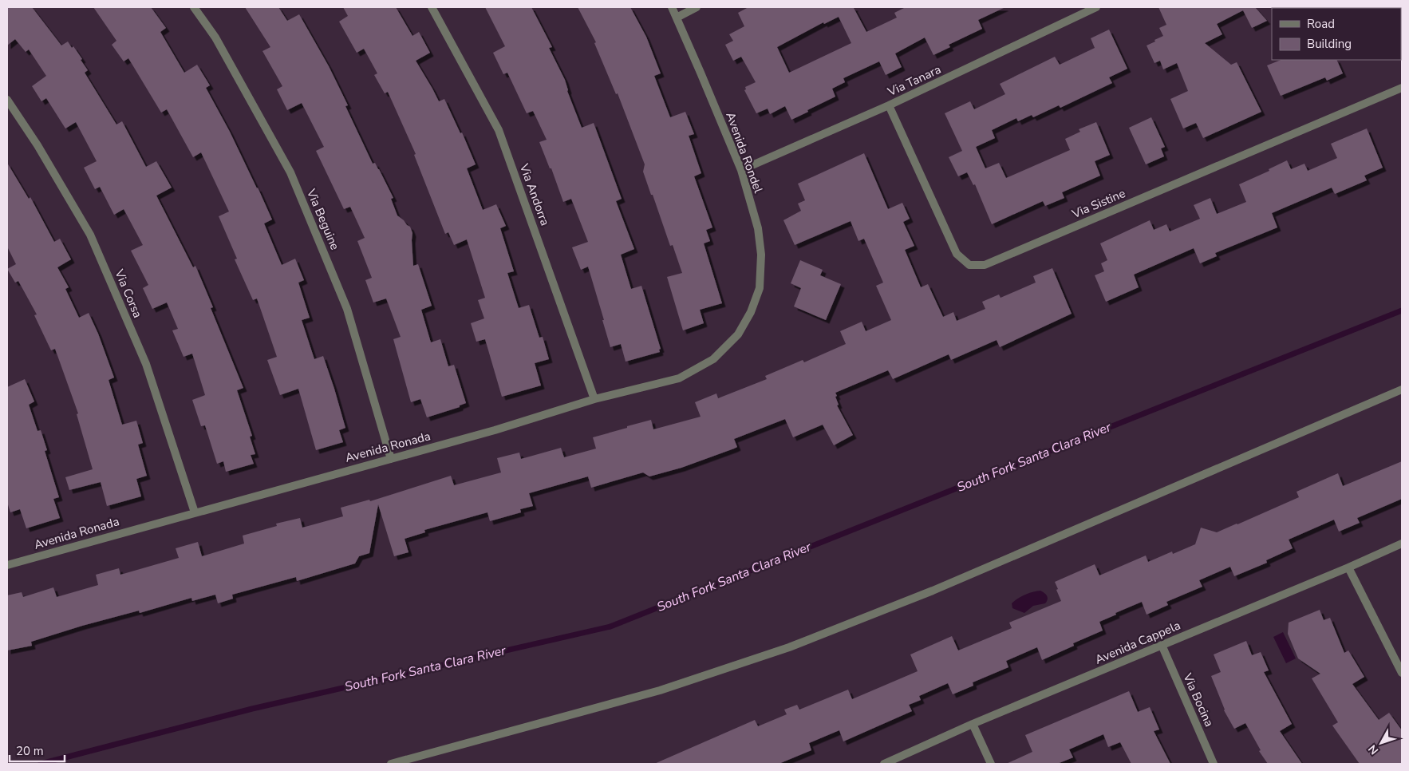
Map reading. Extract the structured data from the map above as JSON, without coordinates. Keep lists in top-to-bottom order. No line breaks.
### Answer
{"streets":{"street":["Via Tanara","Avenida Rondel","Via Andorra","Via Sistine","Via Beguine","Via Corsa","Avenida Ronada","Avenida Cappela","Via Bocina"]},"crossings":[["Via Tanara","Avenida Rondel"],["Via Tanara","Via Sistine"],["Avenida Rondel","Avenida Ronada"],["Via Andorra","Avenida Ronada"],["Via Beguine","Avenida Ronada"],["Via Corsa","Avenida Ronada"],["Avenida Cappela","Via Bocina"]],"water":["South Fork Santa Clara River"],"legend":["Road","Building"],"scale_bar":"20 m","north":"bottom left"}
